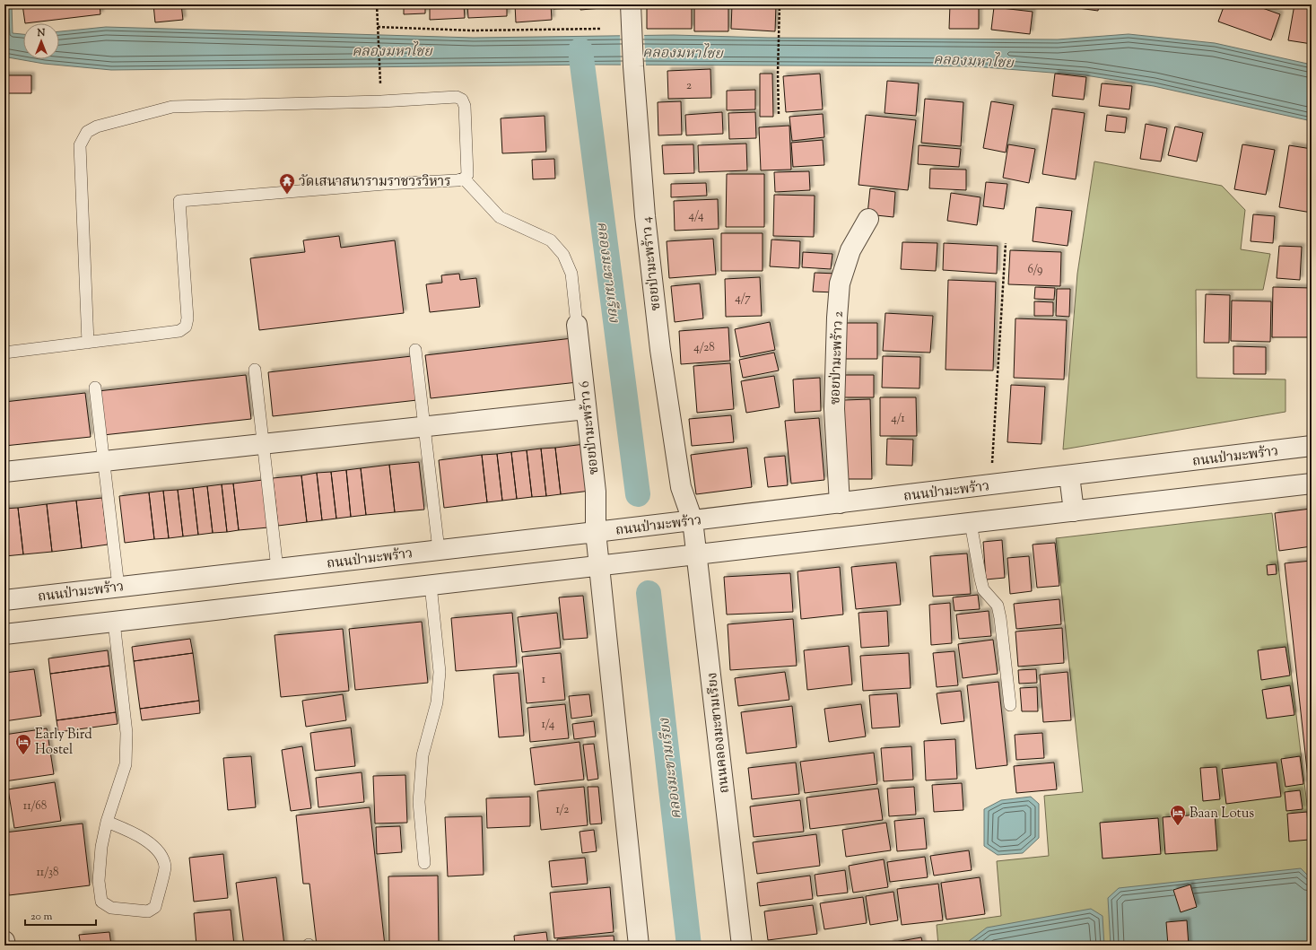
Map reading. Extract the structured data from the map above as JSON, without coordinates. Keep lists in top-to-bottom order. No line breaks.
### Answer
{"streets":{"street":["ซอยป่ามะพร้าว 4","ซอยป่ามะพร้าว 2","ซอยป่ามะพร้าว 6","ถนนป่ามะพร้าว","ถนนคลองมะขามเรียง"]},"crossings":[["ซอยป่ามะพร้าว 4","ถนนป่ามะพร้าว"],["ซอยป่ามะพร้าว 4","ถนนคลองมะขามเรียง"],["ซอยป่ามะพร้าว 2","ถนนป่ามะพร้าว"],["ซอยป่ามะพร้าว 6","ถนนป่ามะพร้าว"],["ถนนป่ามะพร้าว","ถนนคลองมะขามเรียง"]],"water":["คลองมหาไชย","คลองมะขามเรียง"],"places":{"temple":["วัดเสนาสนารามราชวรวิหาร"],"hotel":["Early Bird Hostel","Baan Lotus"]},"house_numbers":["2","4/4","6/9","4/7","4/28","4/1","1","1/4","11/68","1/2","11/38"],"scale_bar":"20 m","north":"top"}
